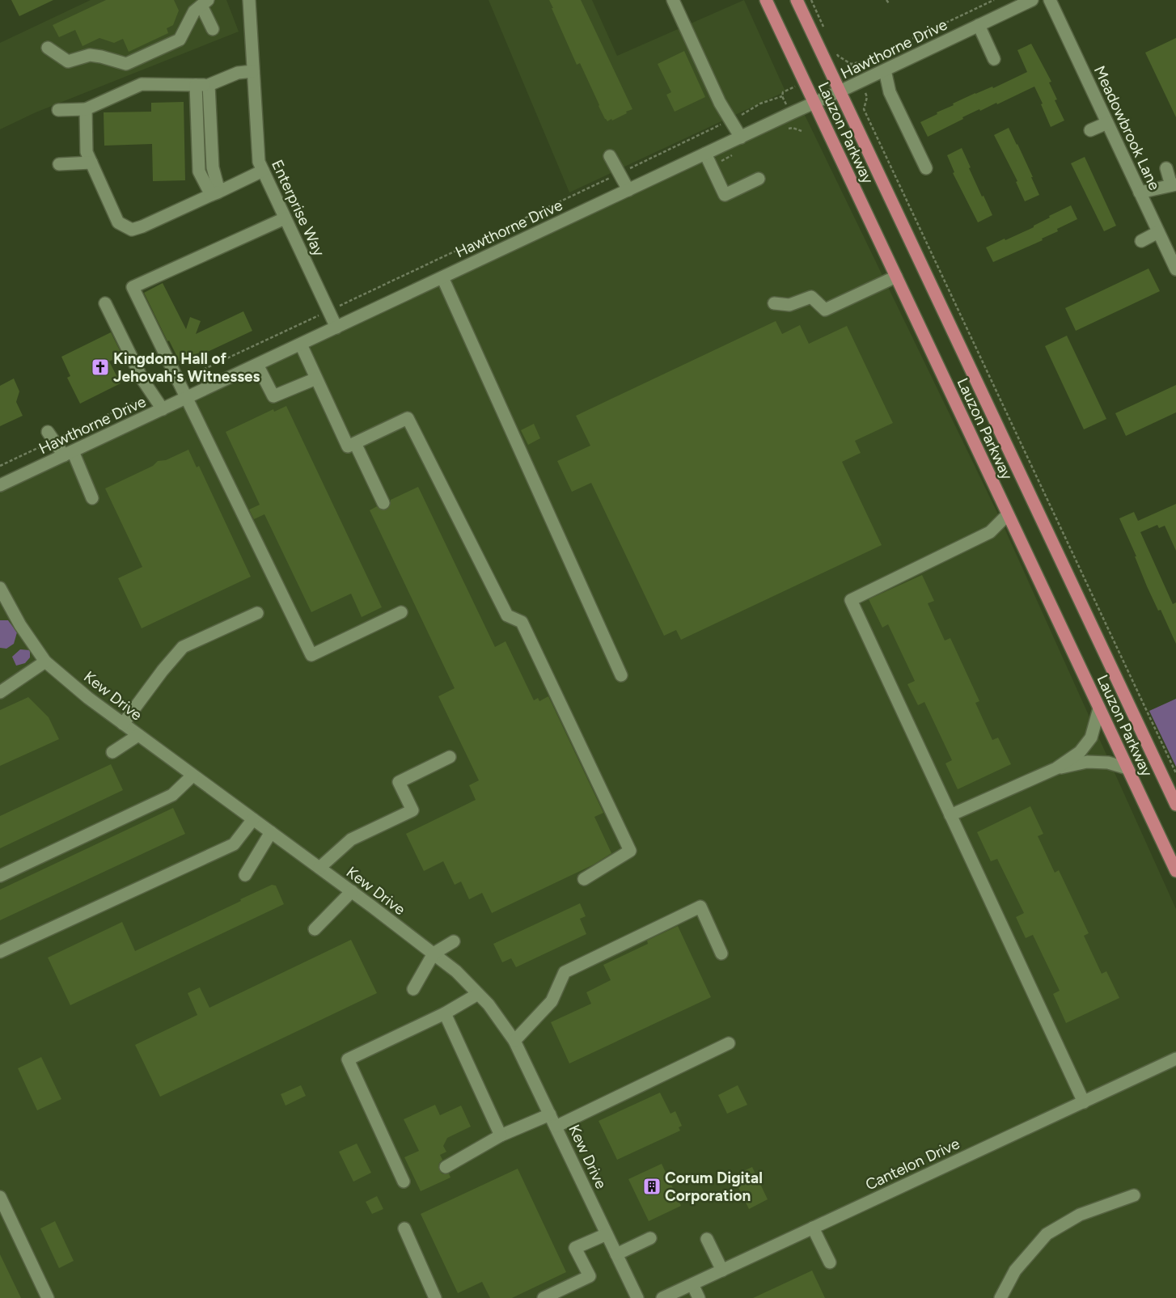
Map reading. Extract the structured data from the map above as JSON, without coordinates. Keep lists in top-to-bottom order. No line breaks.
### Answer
{"streets":{"main road":["Lauzon Parkway"],"street":["Hawthorne Drive","Meadowbrook Lane","Enterprise Way","Kew Drive","Cantelon Drive"]},"crossings":[["Hawthorne Drive","Lauzon Parkway"],["Hawthorne Drive","Enterprise Way"]],"places":{"church":["Kingdom Hall of Jehovah's Witnesses"],"building":["Corum Digital Corporation"]}}
